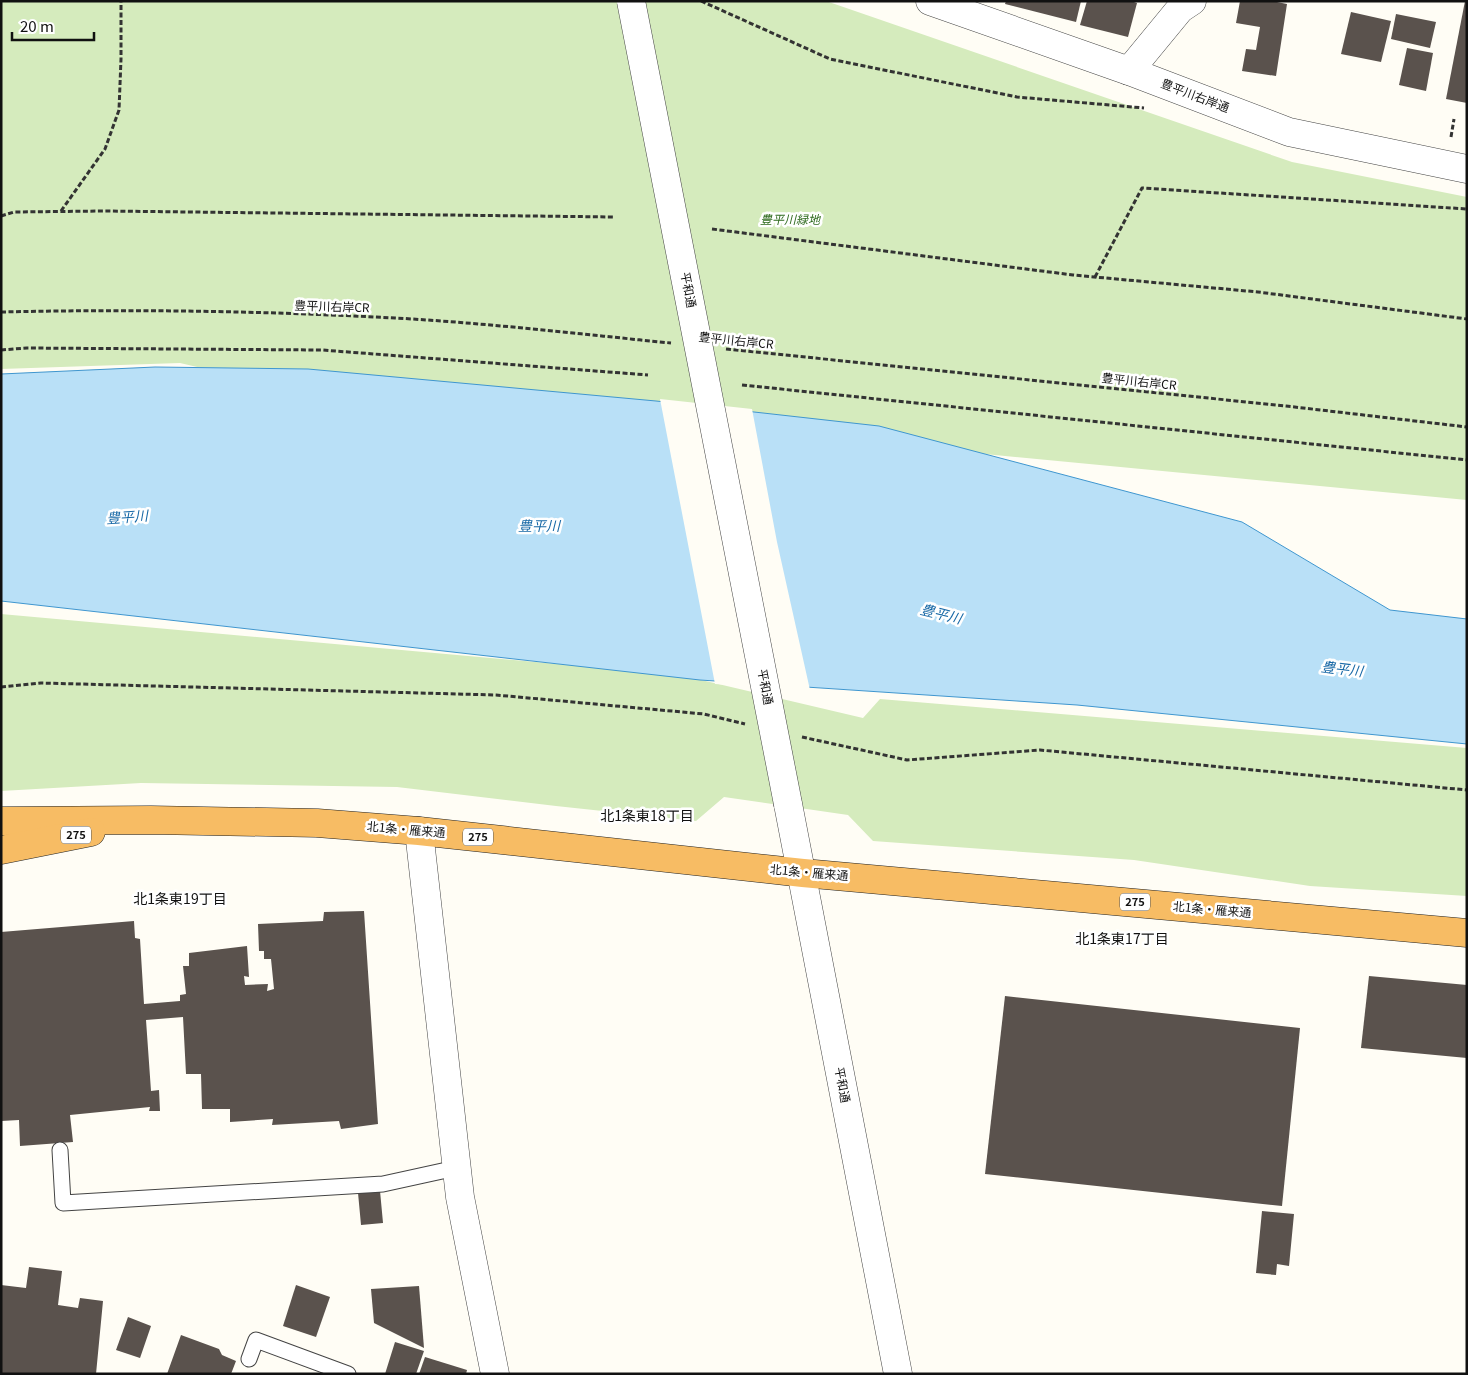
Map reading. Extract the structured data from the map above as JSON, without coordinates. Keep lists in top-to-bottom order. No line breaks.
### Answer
{"streets":{"highway":["北1条・雁来通","275"],"street":["豊平川右岸通","平和通"],"path":["豊平川右岸CR"]},"crossings":[["平和通","北1条・雁来通"]],"districts":["北1条東18丁目","北1条東19丁目","北1条東17丁目"],"water":["豊平川"],"parks":["豊平川緑地"],"scale_bar":"20 m"}
